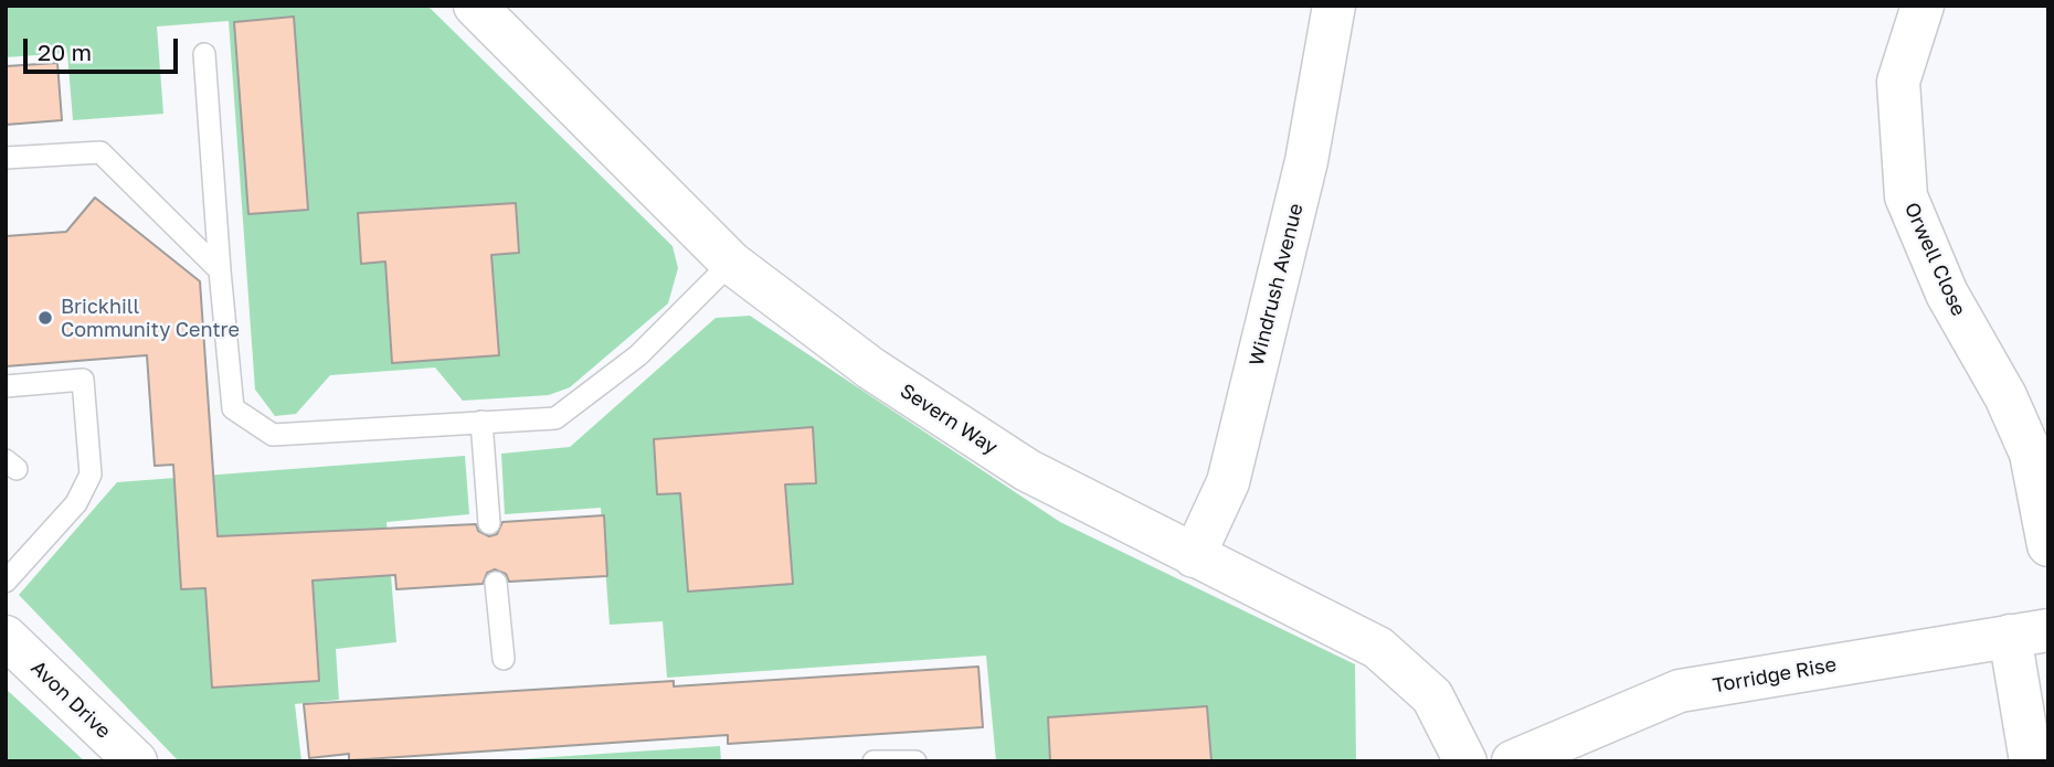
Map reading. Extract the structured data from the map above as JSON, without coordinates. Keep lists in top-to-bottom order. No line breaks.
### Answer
{"streets":{"street":["Orwell Close","Windrush Avenue","Severn Way","Torridge Rise","Avon Drive"]},"crossings":[["Windrush Avenue","Severn Way"]],"places":["Brickhill Community Centre"],"scale_bar":"20 m"}
